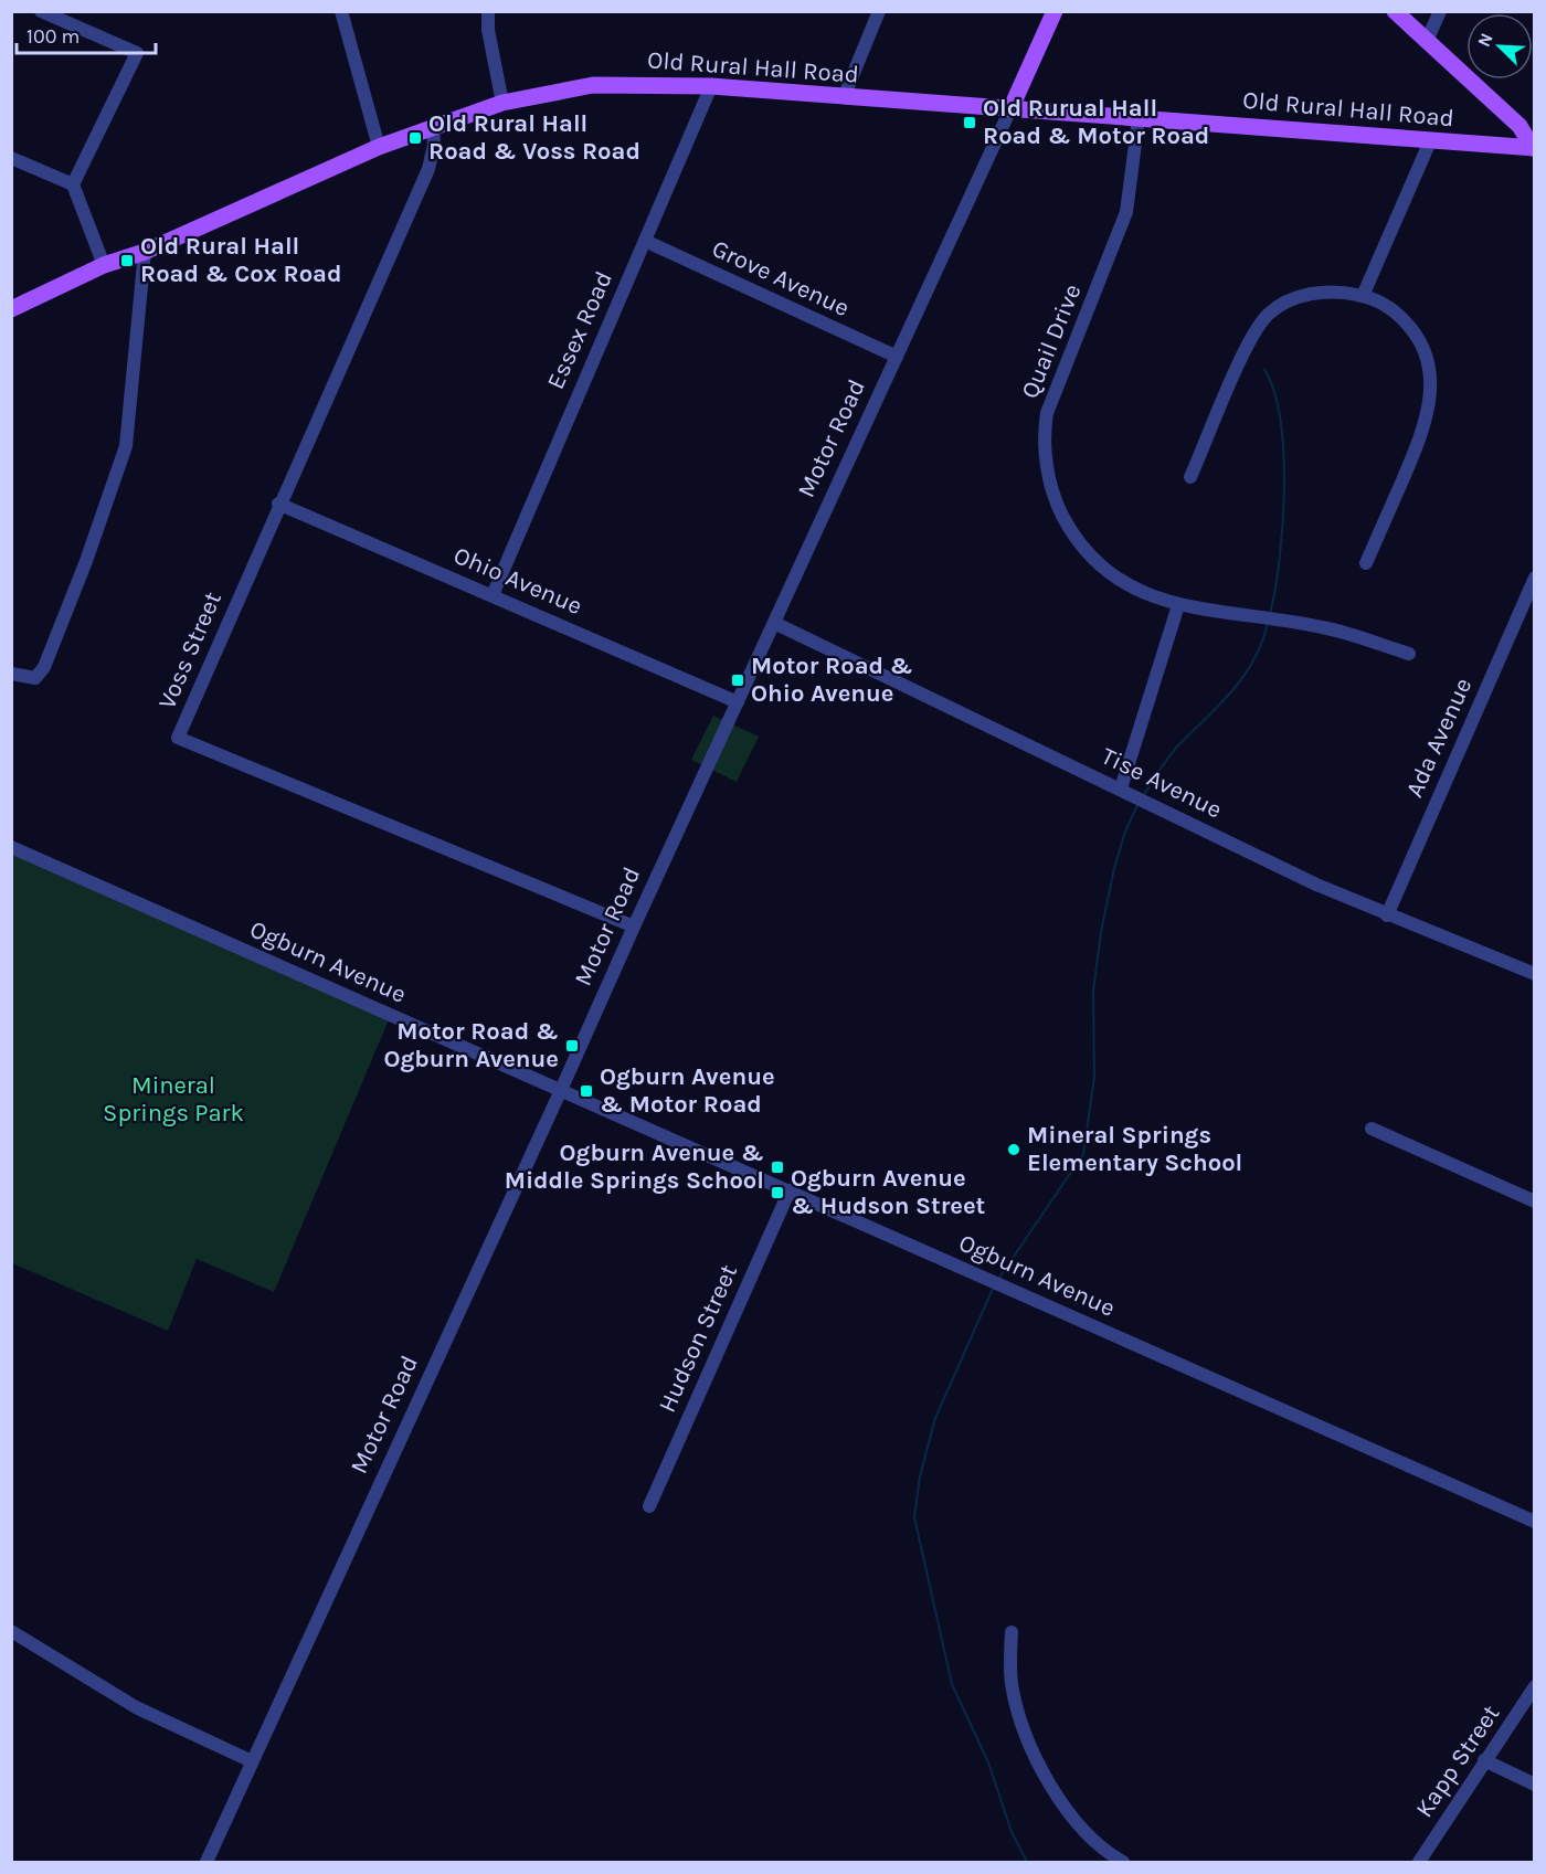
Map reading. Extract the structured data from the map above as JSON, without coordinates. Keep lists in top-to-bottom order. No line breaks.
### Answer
{"streets":{"main road":["Old Rural Hall Road","Motor Road"],"street":["Grove Avenue","Essex Road","Quail Drive","Ohio Avenue","Voss Street","Ada Avenue","Tise Avenue","Ogburn Avenue","Hudson Street","Kapp Street"]},"crossings":[["Old Rural Hall Road","Essex Road"],["Old Rural Hall Road","Quail Drive"],["Old Rural Hall Road","Motor Road"],["Old Rural Hall Road","Voss Street"],["Grove Avenue","Essex Road"],["Grove Avenue","Motor Road"],["Essex Road","Ohio Avenue"],["Motor Road","Ohio Avenue"],["Motor Road","Voss Street"],["Motor Road","Tise Avenue"],["Motor Road","Ogburn Avenue"],["Ohio Avenue","Voss Street"],["Ada Avenue","Tise Avenue"],["Ogburn Avenue","Hudson Street"]],"parks":["Mineral Springs Park"],"places":{"transit":["Old Rurual Hall Road & Motor Road","Old Rural Hall Road & Voss Road","Old Rural Hall Road & Cox Road","Motor Road & Ohio Avenue","Motor Road & Ogburn Avenue","Ogburn Avenue & Motor Road","Ogburn Avenue & Middle Springs School","Ogburn Avenue & Hudson Street"],"other":["Mineral Springs Elementary School"]},"scale_bar":"100 m","north":"top left"}
